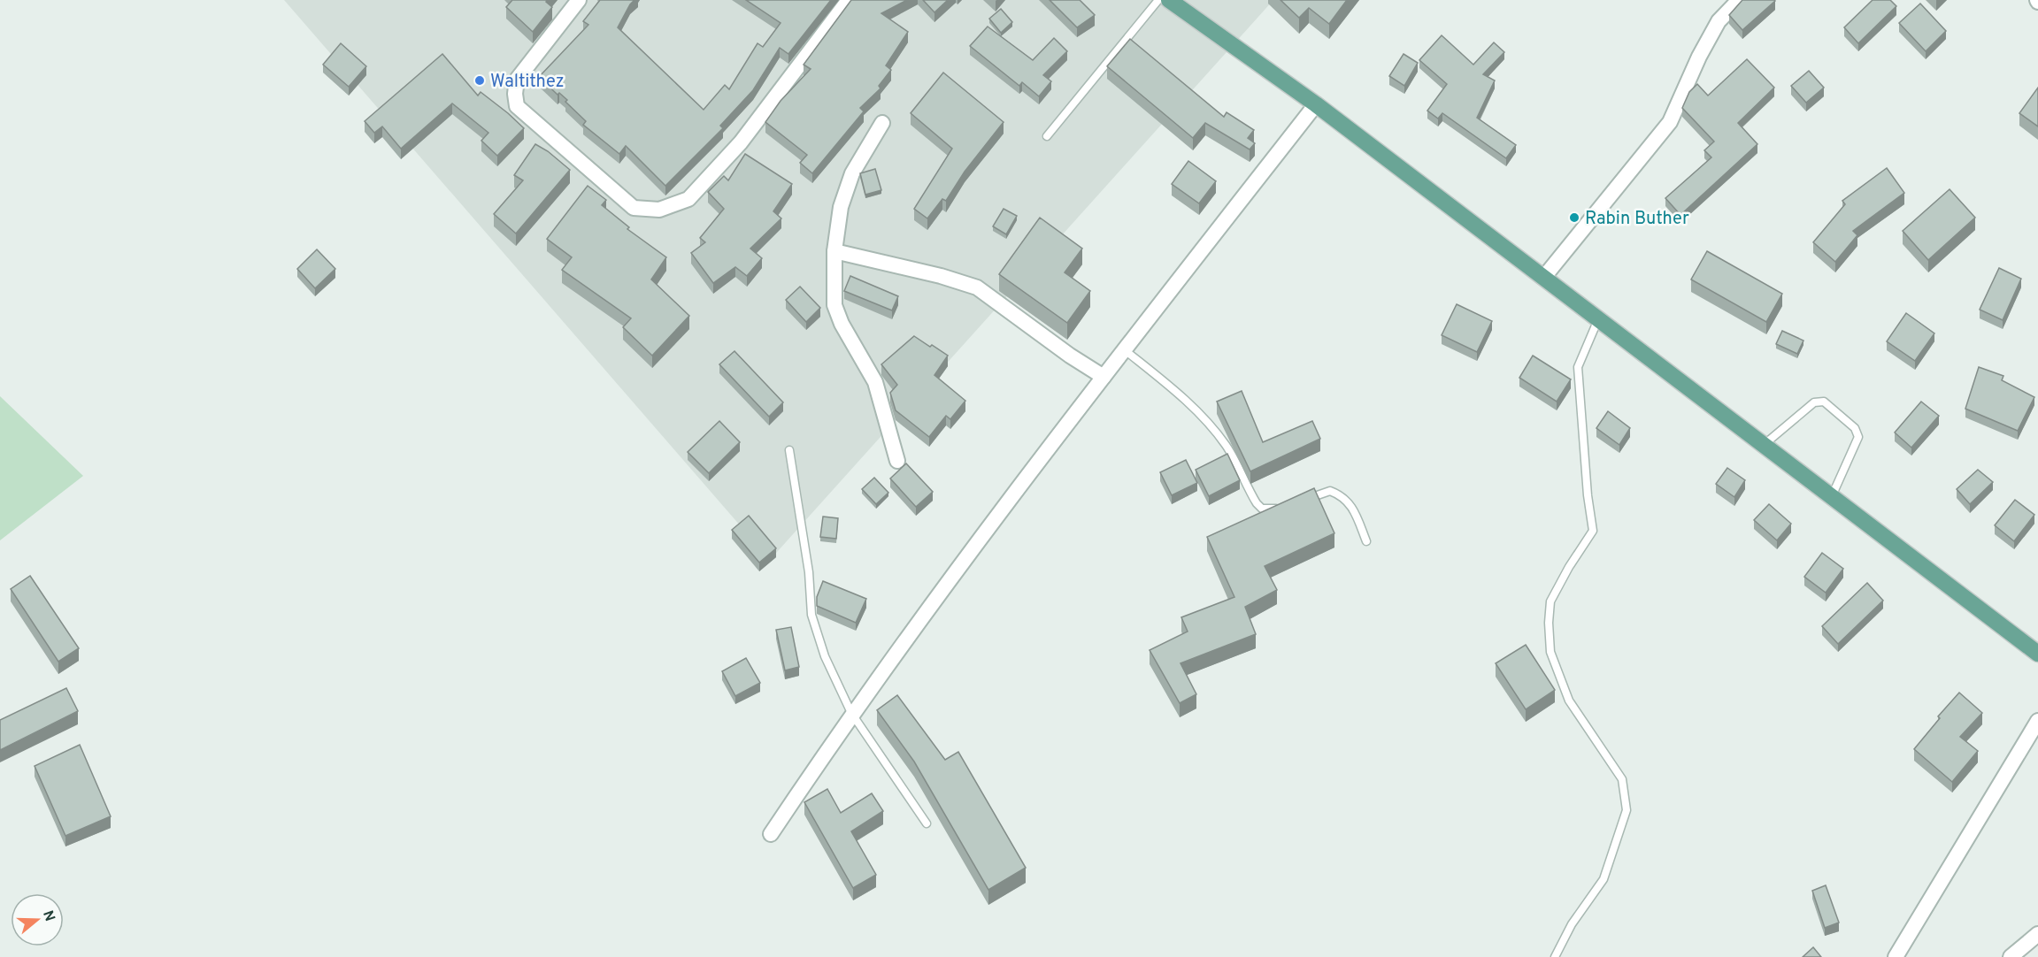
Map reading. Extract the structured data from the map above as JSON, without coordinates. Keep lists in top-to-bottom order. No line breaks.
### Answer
{"places":["Waltithez","Rabin Buther"],"north":"right"}
